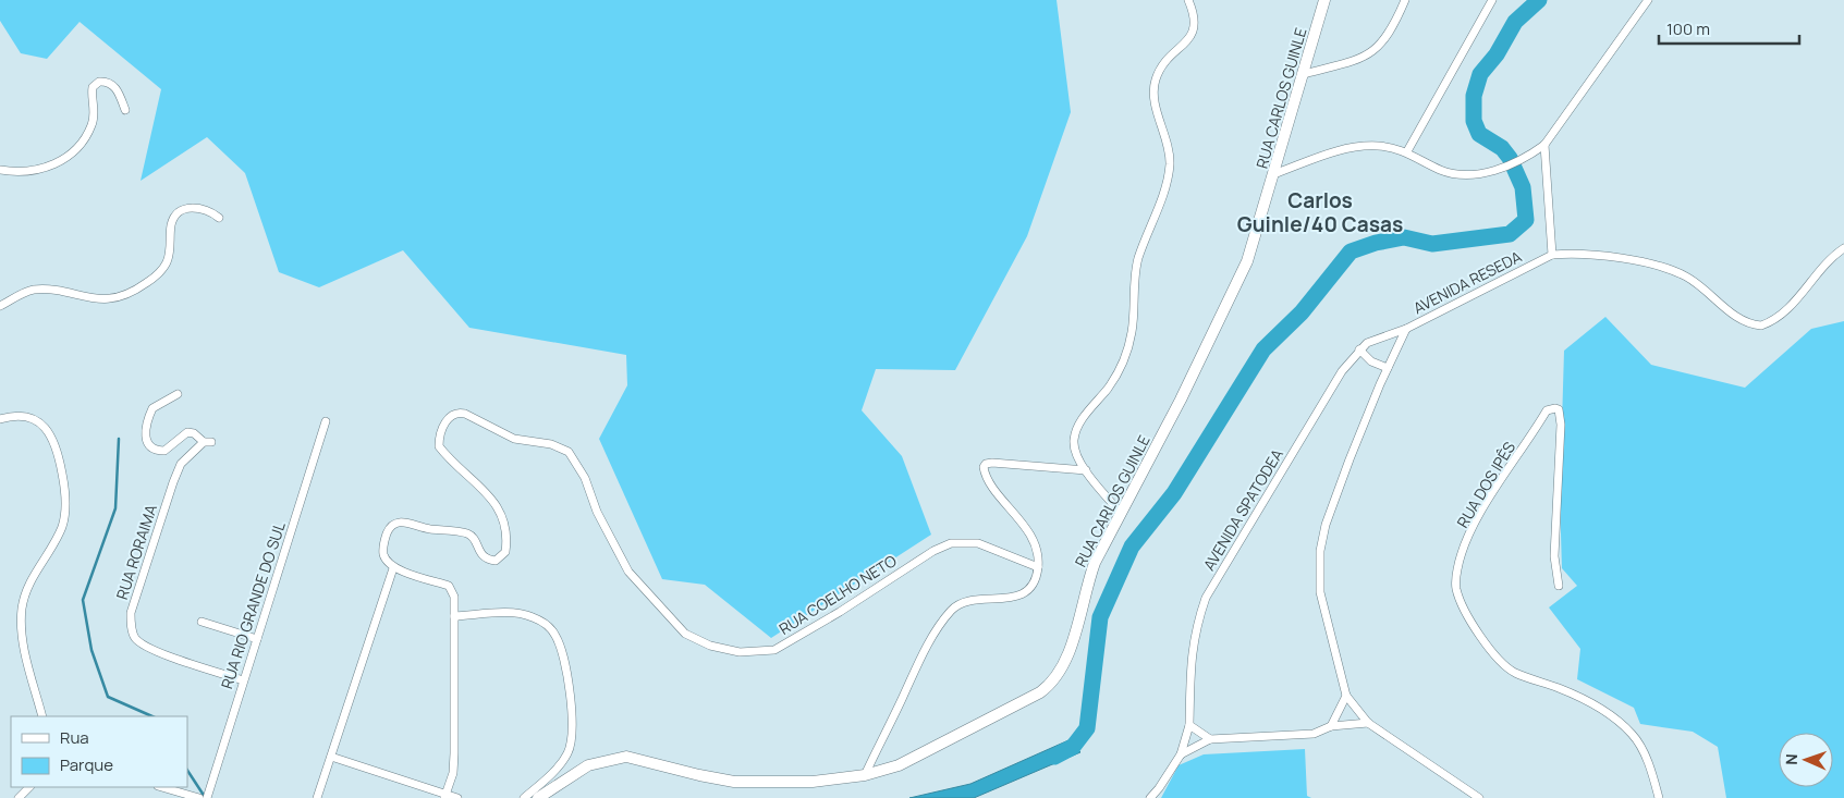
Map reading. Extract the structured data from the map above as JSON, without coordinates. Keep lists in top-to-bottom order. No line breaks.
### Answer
{"streets":{"street":["RUA CARLOS GUINLE","AVENIDA RESEDA","RUA DOS IPÊS","AVENIDA SPATODEA","RUA RORAIMA","RUA COELHO NETO","RUA RIO GRANDE DO SUL"]},"crossings":[["AVENIDA RESEDA","AVENIDA SPATODEA"],["RUA RORAIMA","RUA RIO GRANDE DO SUL"]],"districts":["Carlos Guinle/40 Casas"],"legend":["Rua","Parque"],"scale_bar":"100 m","north":"left"}
